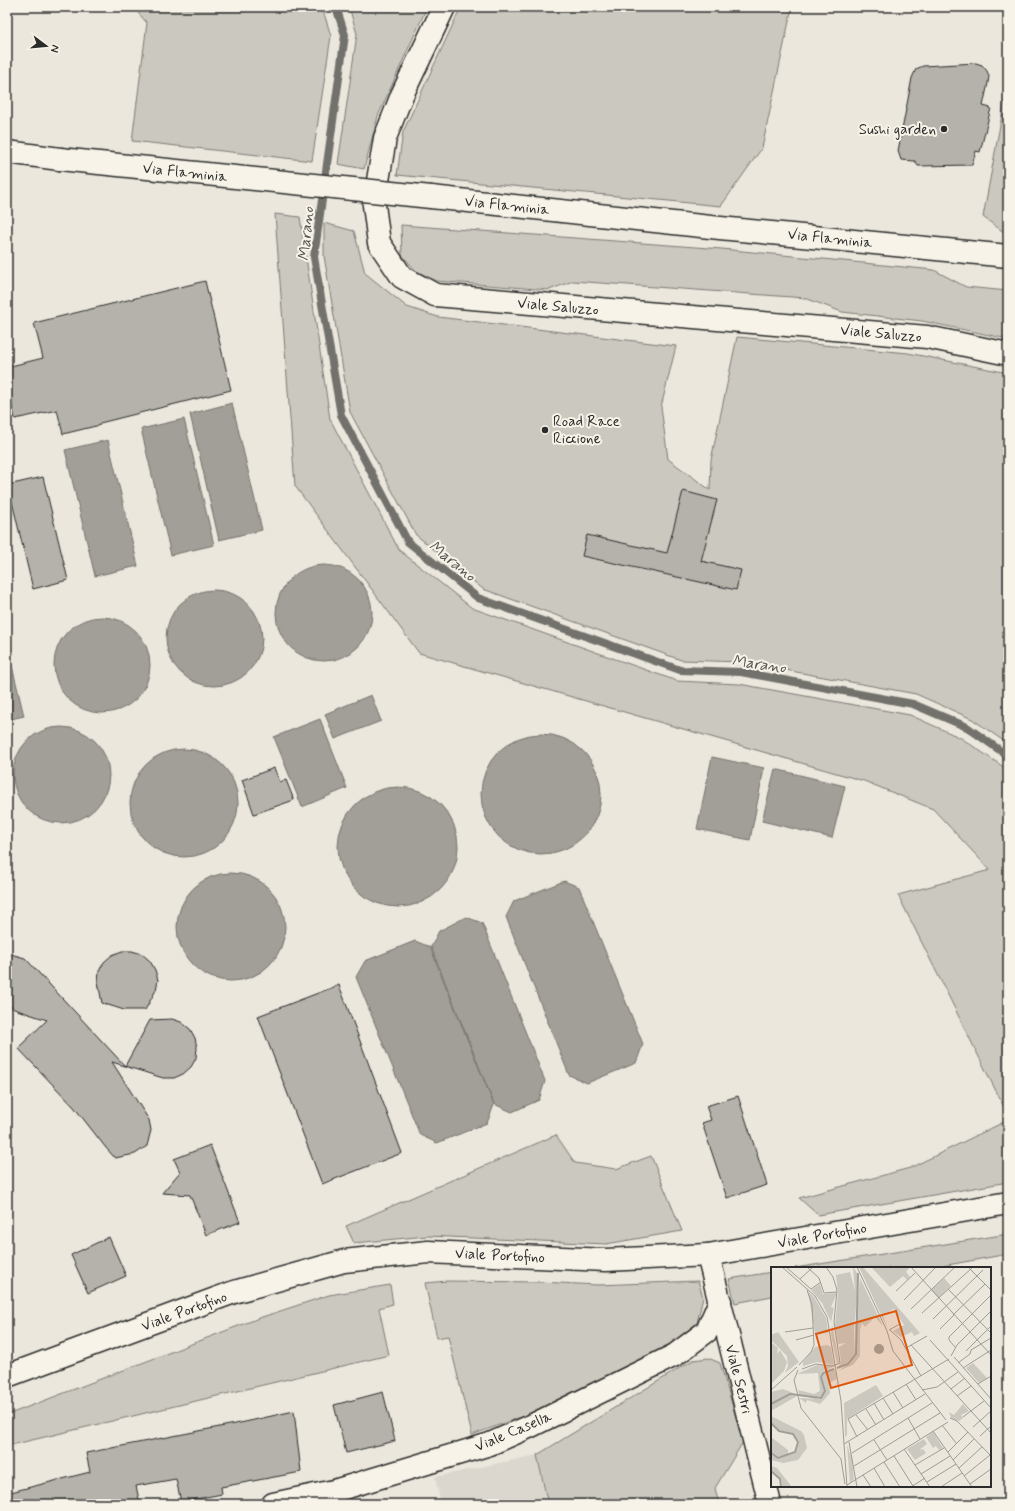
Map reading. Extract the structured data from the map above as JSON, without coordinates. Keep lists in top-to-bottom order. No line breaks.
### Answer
{"streets":{"street":["Via Flaminia","Viale Saluzzo","Viale Portofino","Viale Sestri","Viale Casella"]},"crossings":[["Viale Portofino","Viale Sestri"],["Viale Sestri","Viale Casella"]],"water":["Marano"],"places":["Sushi garden","Road Race Riccione"],"north":"right"}
